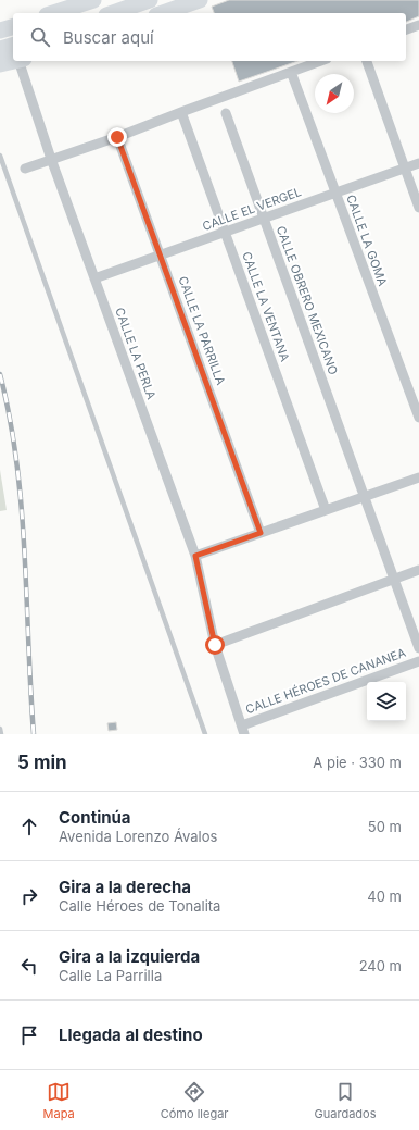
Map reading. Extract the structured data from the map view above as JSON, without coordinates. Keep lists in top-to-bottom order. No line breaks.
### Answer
{"streets":{"street":["CALLE EL VERGEL","CALLE LA GOMA","CALLE OBRERO MEXICANO","CALLE LA VENTANA","CALLE LA PARRILLA","CALLE LA PERLA","CALLE HÉROES DE CANANEA"]},"crossings":[["CALLE EL VERGEL","CALLE LA GOMA"],["CALLE EL VERGEL","CALLE OBRERO MEXICANO"],["CALLE EL VERGEL","CALLE LA VENTANA"],["CALLE EL VERGEL","CALLE LA PARRILLA"],["CALLE EL VERGEL","CALLE LA PERLA"],["CALLE LA PERLA","CALLE HÉROES DE CANANEA"]],"north":"bottom left","page":{"search":"Buscar aquí","heading":["5 min","A pie · 330 m"],"list":[["Continúa","Avenida Lorenzo Ávalos","50 m"],["Gira a la derecha","Calle Héroes de Tonalita","40 m"],["Gira a la izquierda","Calle La Parrilla","240 m"],"Llegada al destino"],"nav":["Mapa","Cómo llegar","Guardados"]}}
